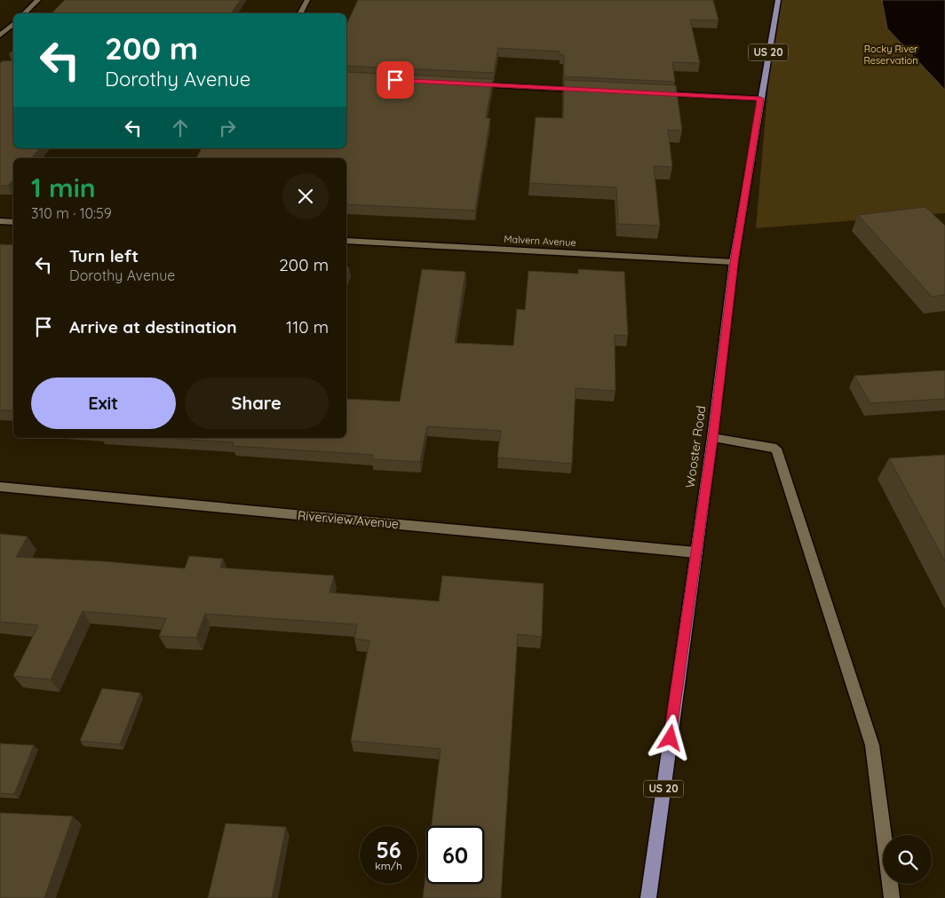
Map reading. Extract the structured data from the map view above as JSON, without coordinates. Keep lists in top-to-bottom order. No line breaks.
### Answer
{"streets":{"main road":["US 20","Wooster Road"],"street":["Malvern Avenue","Riverview Avenue"]},"crossings":[["Malvern Avenue","Wooster Road"],["Wooster Road","Riverview Avenue"]],"parks":["Rocky River Reservation"],"page":{"turn":["200 m","Dorothy Avenue"],"heading":["1 min","310 m · 10:59"],"list":[{"name":"Turn left","note":"Dorothy Avenue","value":"200 m"},{"name":"Arrive at destination","value":"110 m"}],"buttons":["Exit","Share"],"speed":"56 km/h","limit":"60"}}
